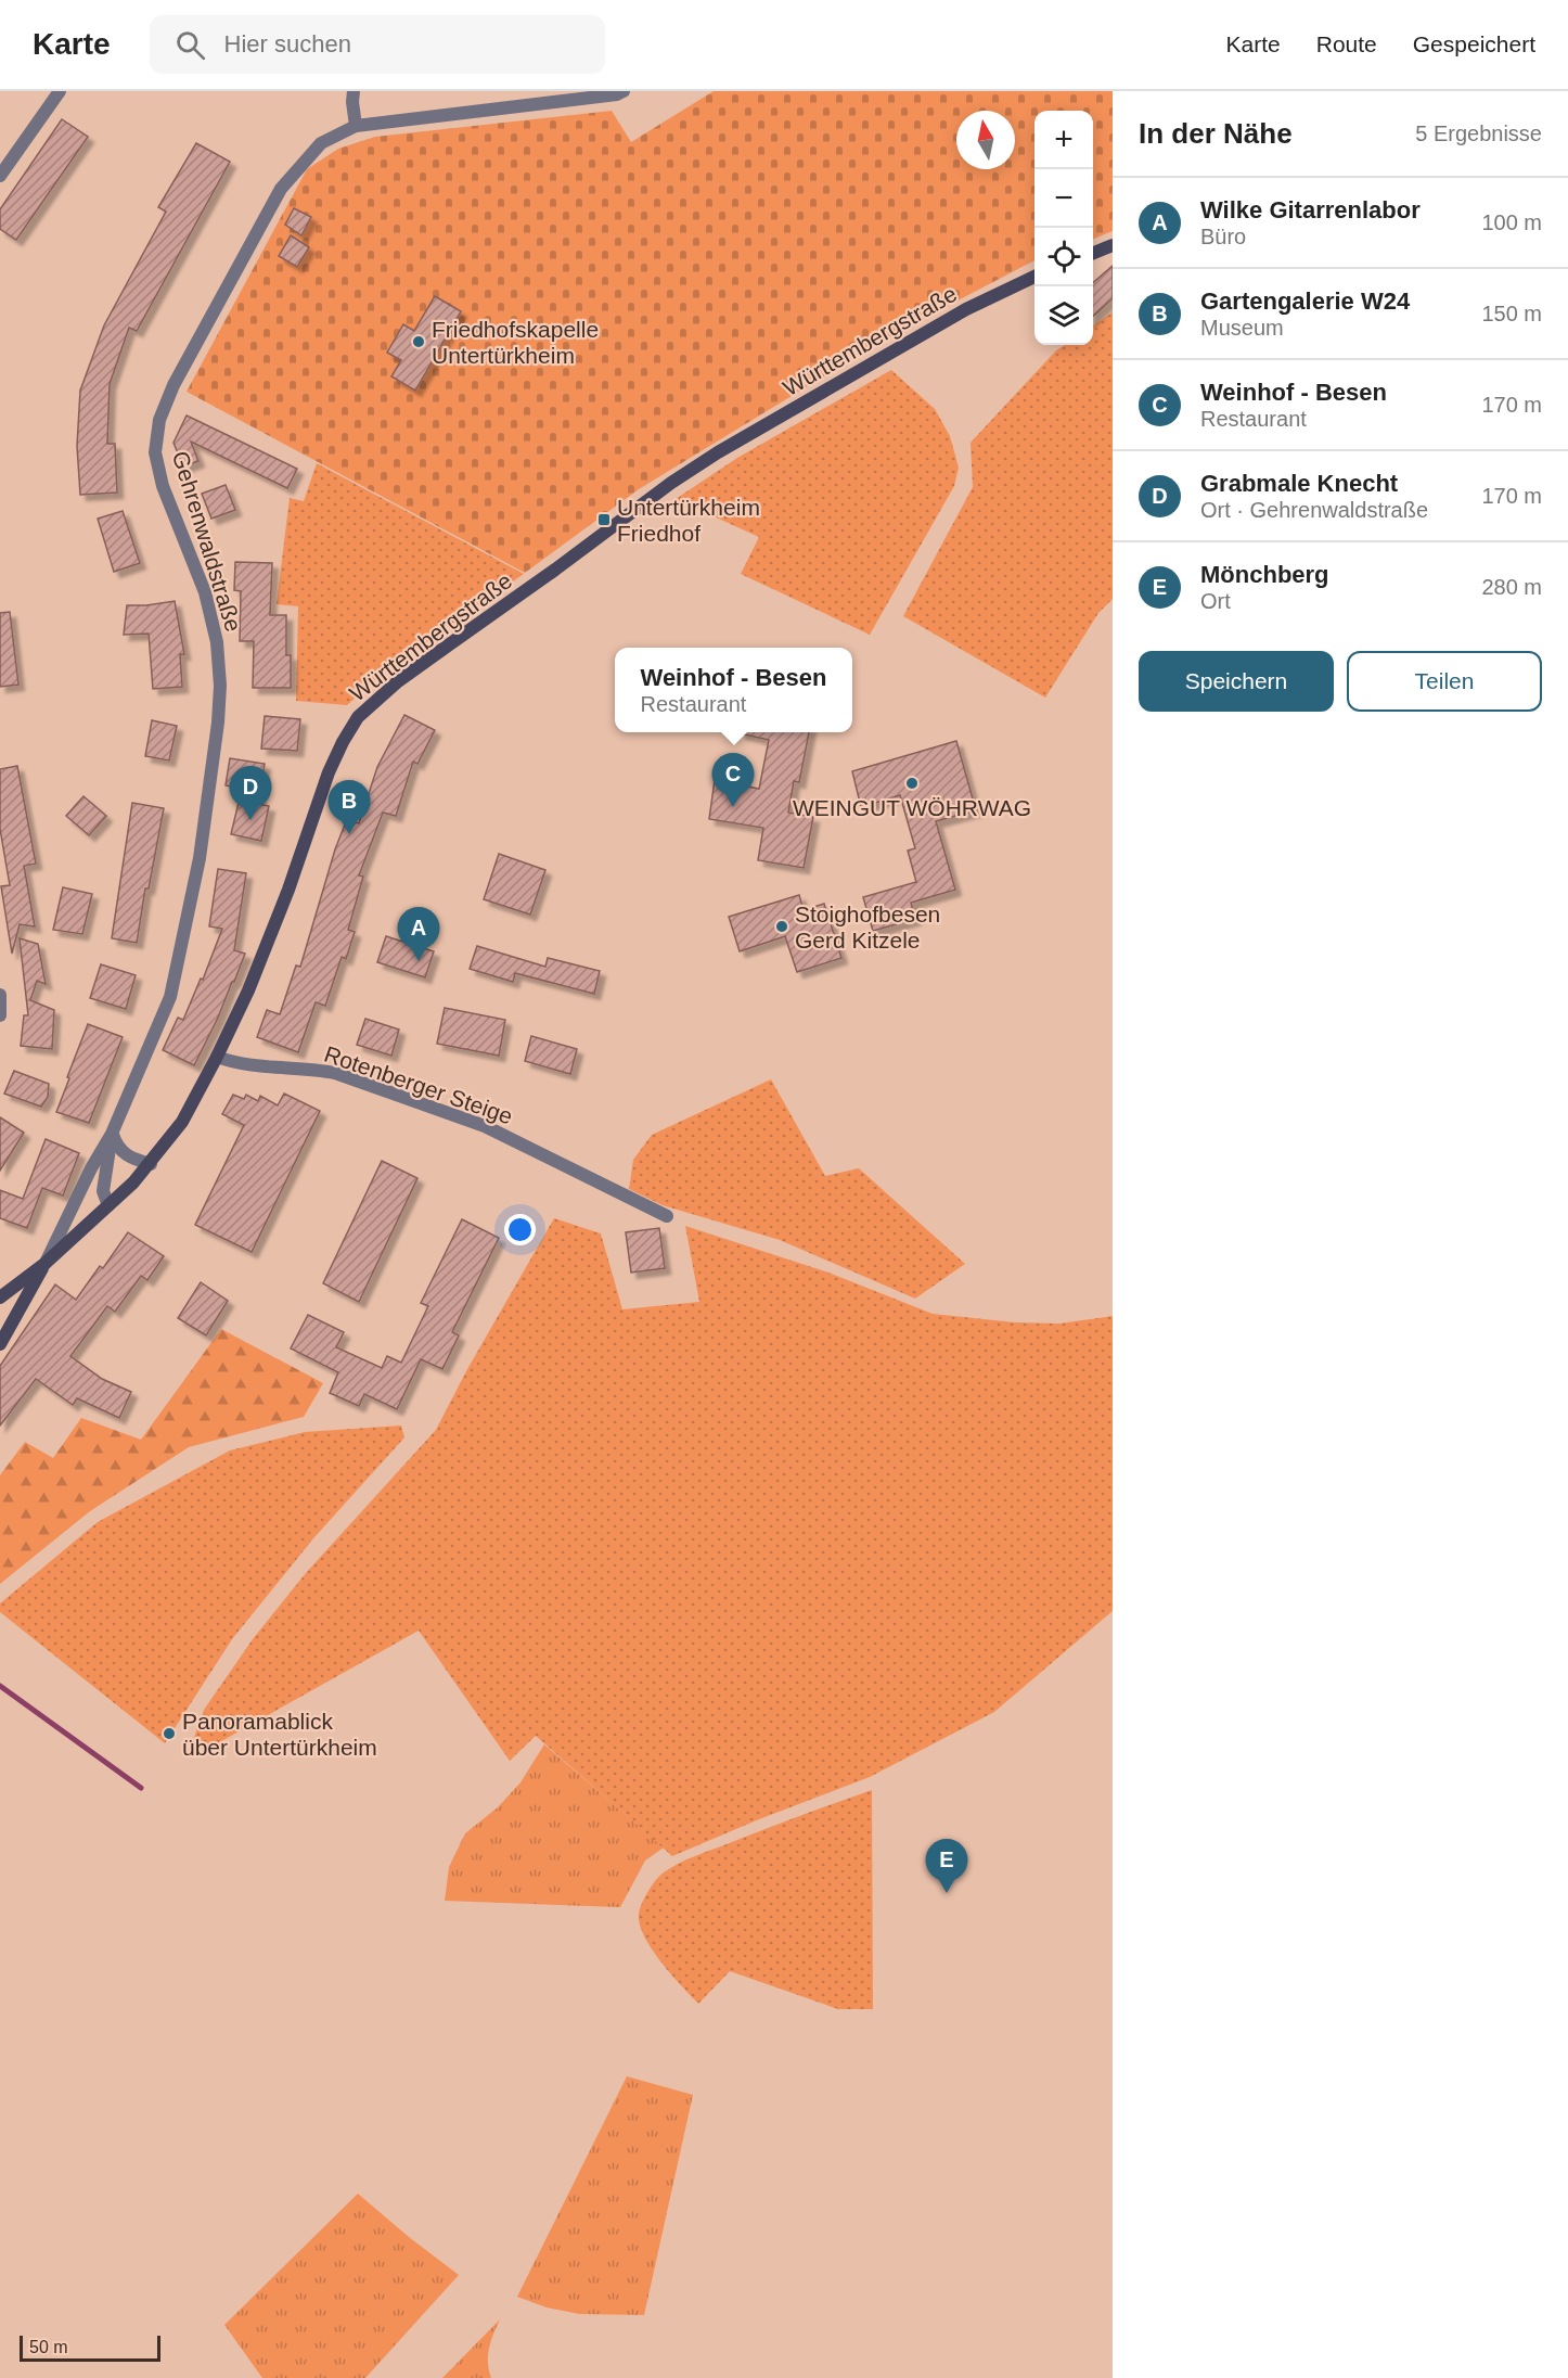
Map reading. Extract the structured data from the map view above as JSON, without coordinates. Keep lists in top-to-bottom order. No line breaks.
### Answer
{"streets":{"street":["Württembergstraße","Gehrenwaldstraße","Rotenberger Steige"]},"crossings":[["Württembergstraße","Gehrenwaldstraße"],["Württembergstraße","Rotenberger Steige"]],"places":{"other":["Friedhofskapelle Untertürkheim","WEINGUT WÖHRWAG","Stoighofbesen Gerd Kitzele","Panoramablick über Untertürkheim"],"transit":["Untertürkheim Friedhof"]},"scale_bar":"50 m","north":"top","page":{"header":"Karte","search":"Hier suchen","nav":["Karte","Route","Gespeichert"],"heading":["In der Nähe","5 Ergebnisse"],"map_buttons":["+","−"],"list":[{"mark":"A","name":"Wilke Gitarrenlabor","note":"Büro","value":"100 m"},{"mark":"B","name":"Gartengalerie W24","note":"Museum","value":"150 m"},{"mark":"C","name":"Weinhof - Besen","note":"Restaurant","value":"170 m"},{"mark":"D","name":"Grabmale Knecht","note":"Ort · Gehrenwaldstraße","value":"170 m"},{"mark":"E","name":"Mönchberg","note":"Ort","value":"280 m"}],"buttons":["Speichern","Teilen"],"popup":["Weinhof - Besen","Restaurant"],"pins":["C","D","B","A","E"],"scale":"50 m"}}
